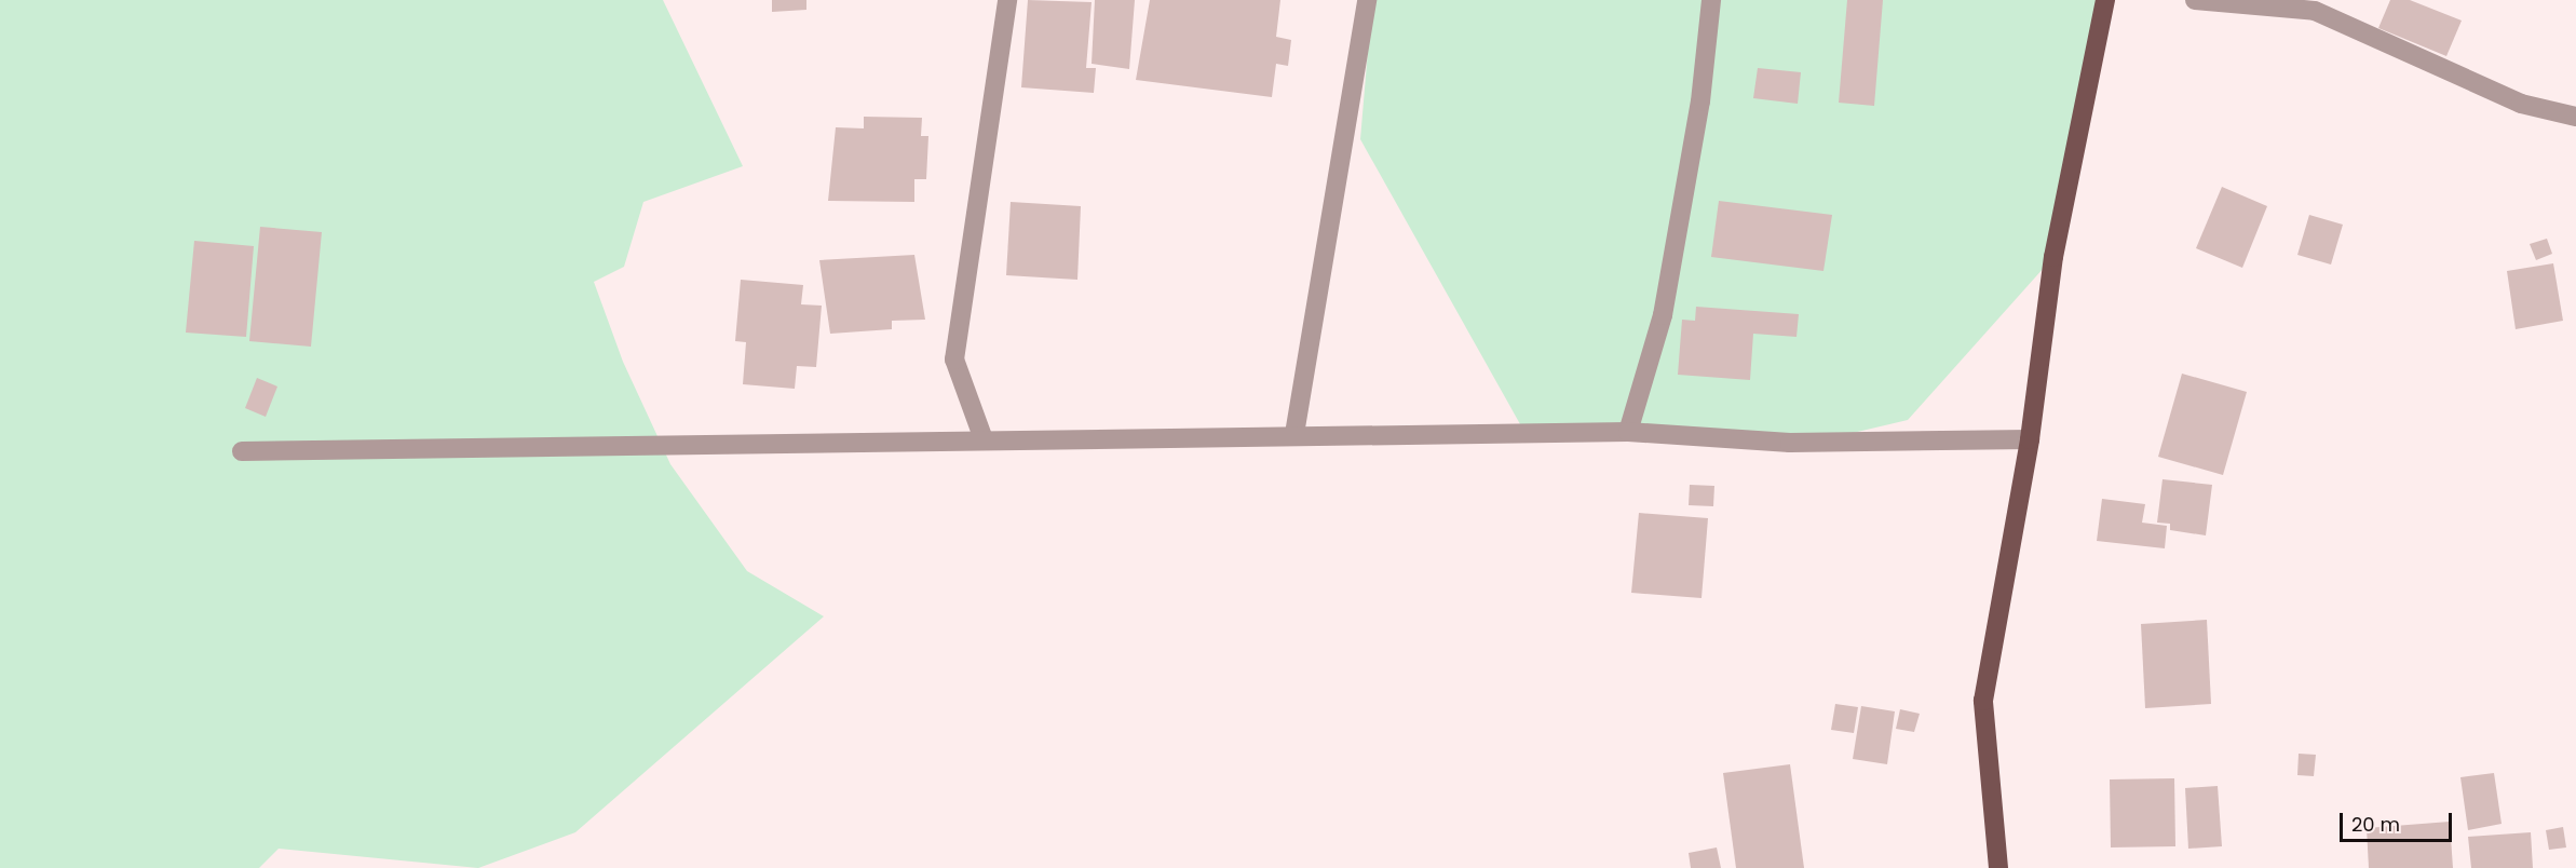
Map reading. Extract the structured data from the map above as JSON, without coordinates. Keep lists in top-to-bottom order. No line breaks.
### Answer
{"scale_bar":"20 m"}
